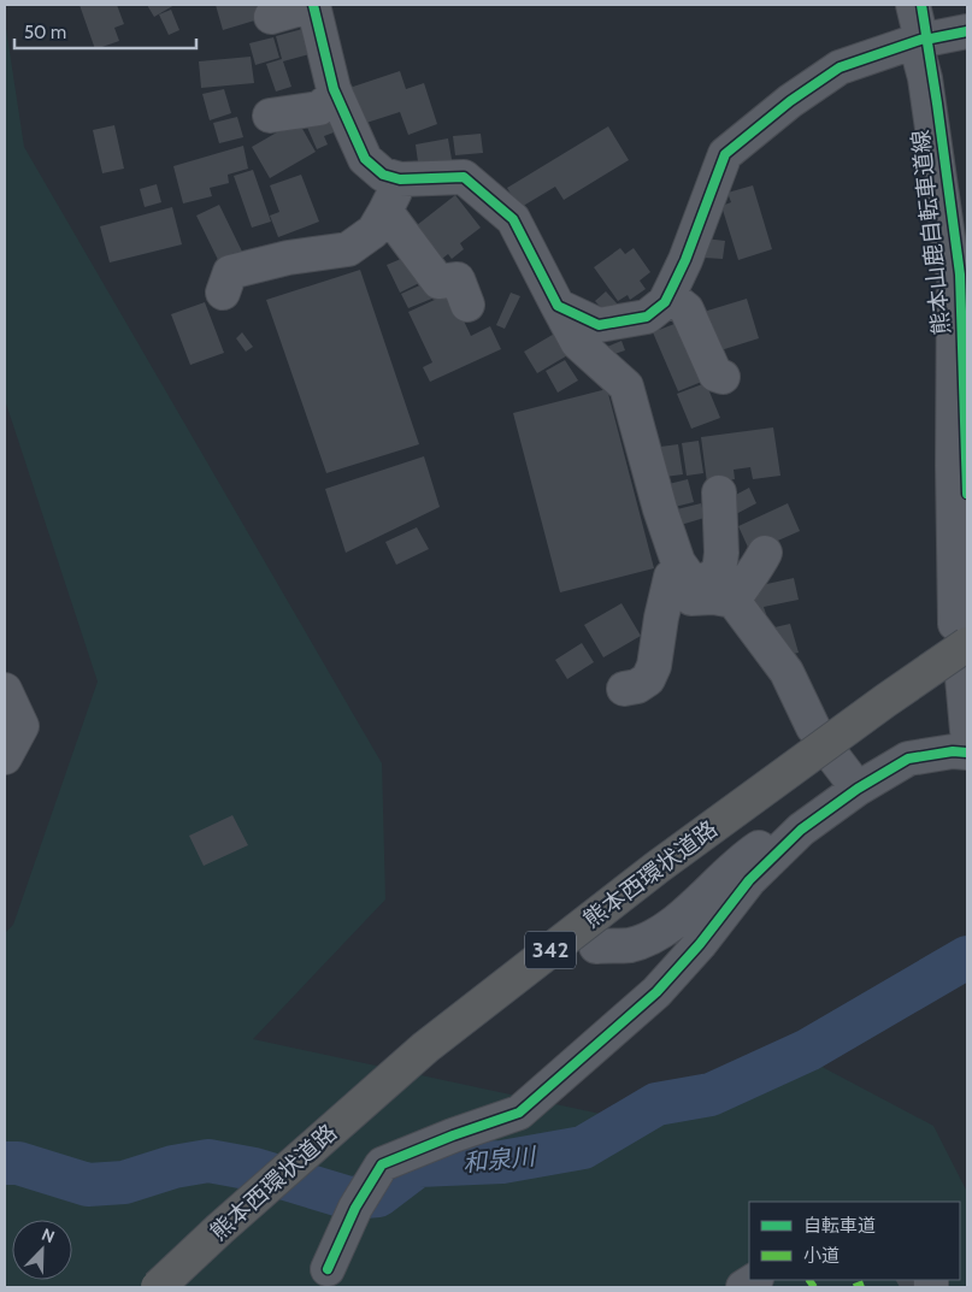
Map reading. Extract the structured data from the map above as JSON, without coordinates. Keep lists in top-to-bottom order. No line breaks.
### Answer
{"streets":{"highway":["熊本西環状道路","342"],"cycle path":["熊本山鹿自転車道線"]},"water":["和泉川"],"legend":["自転車道","小道"],"scale_bar":"50 m","north":"top right"}
